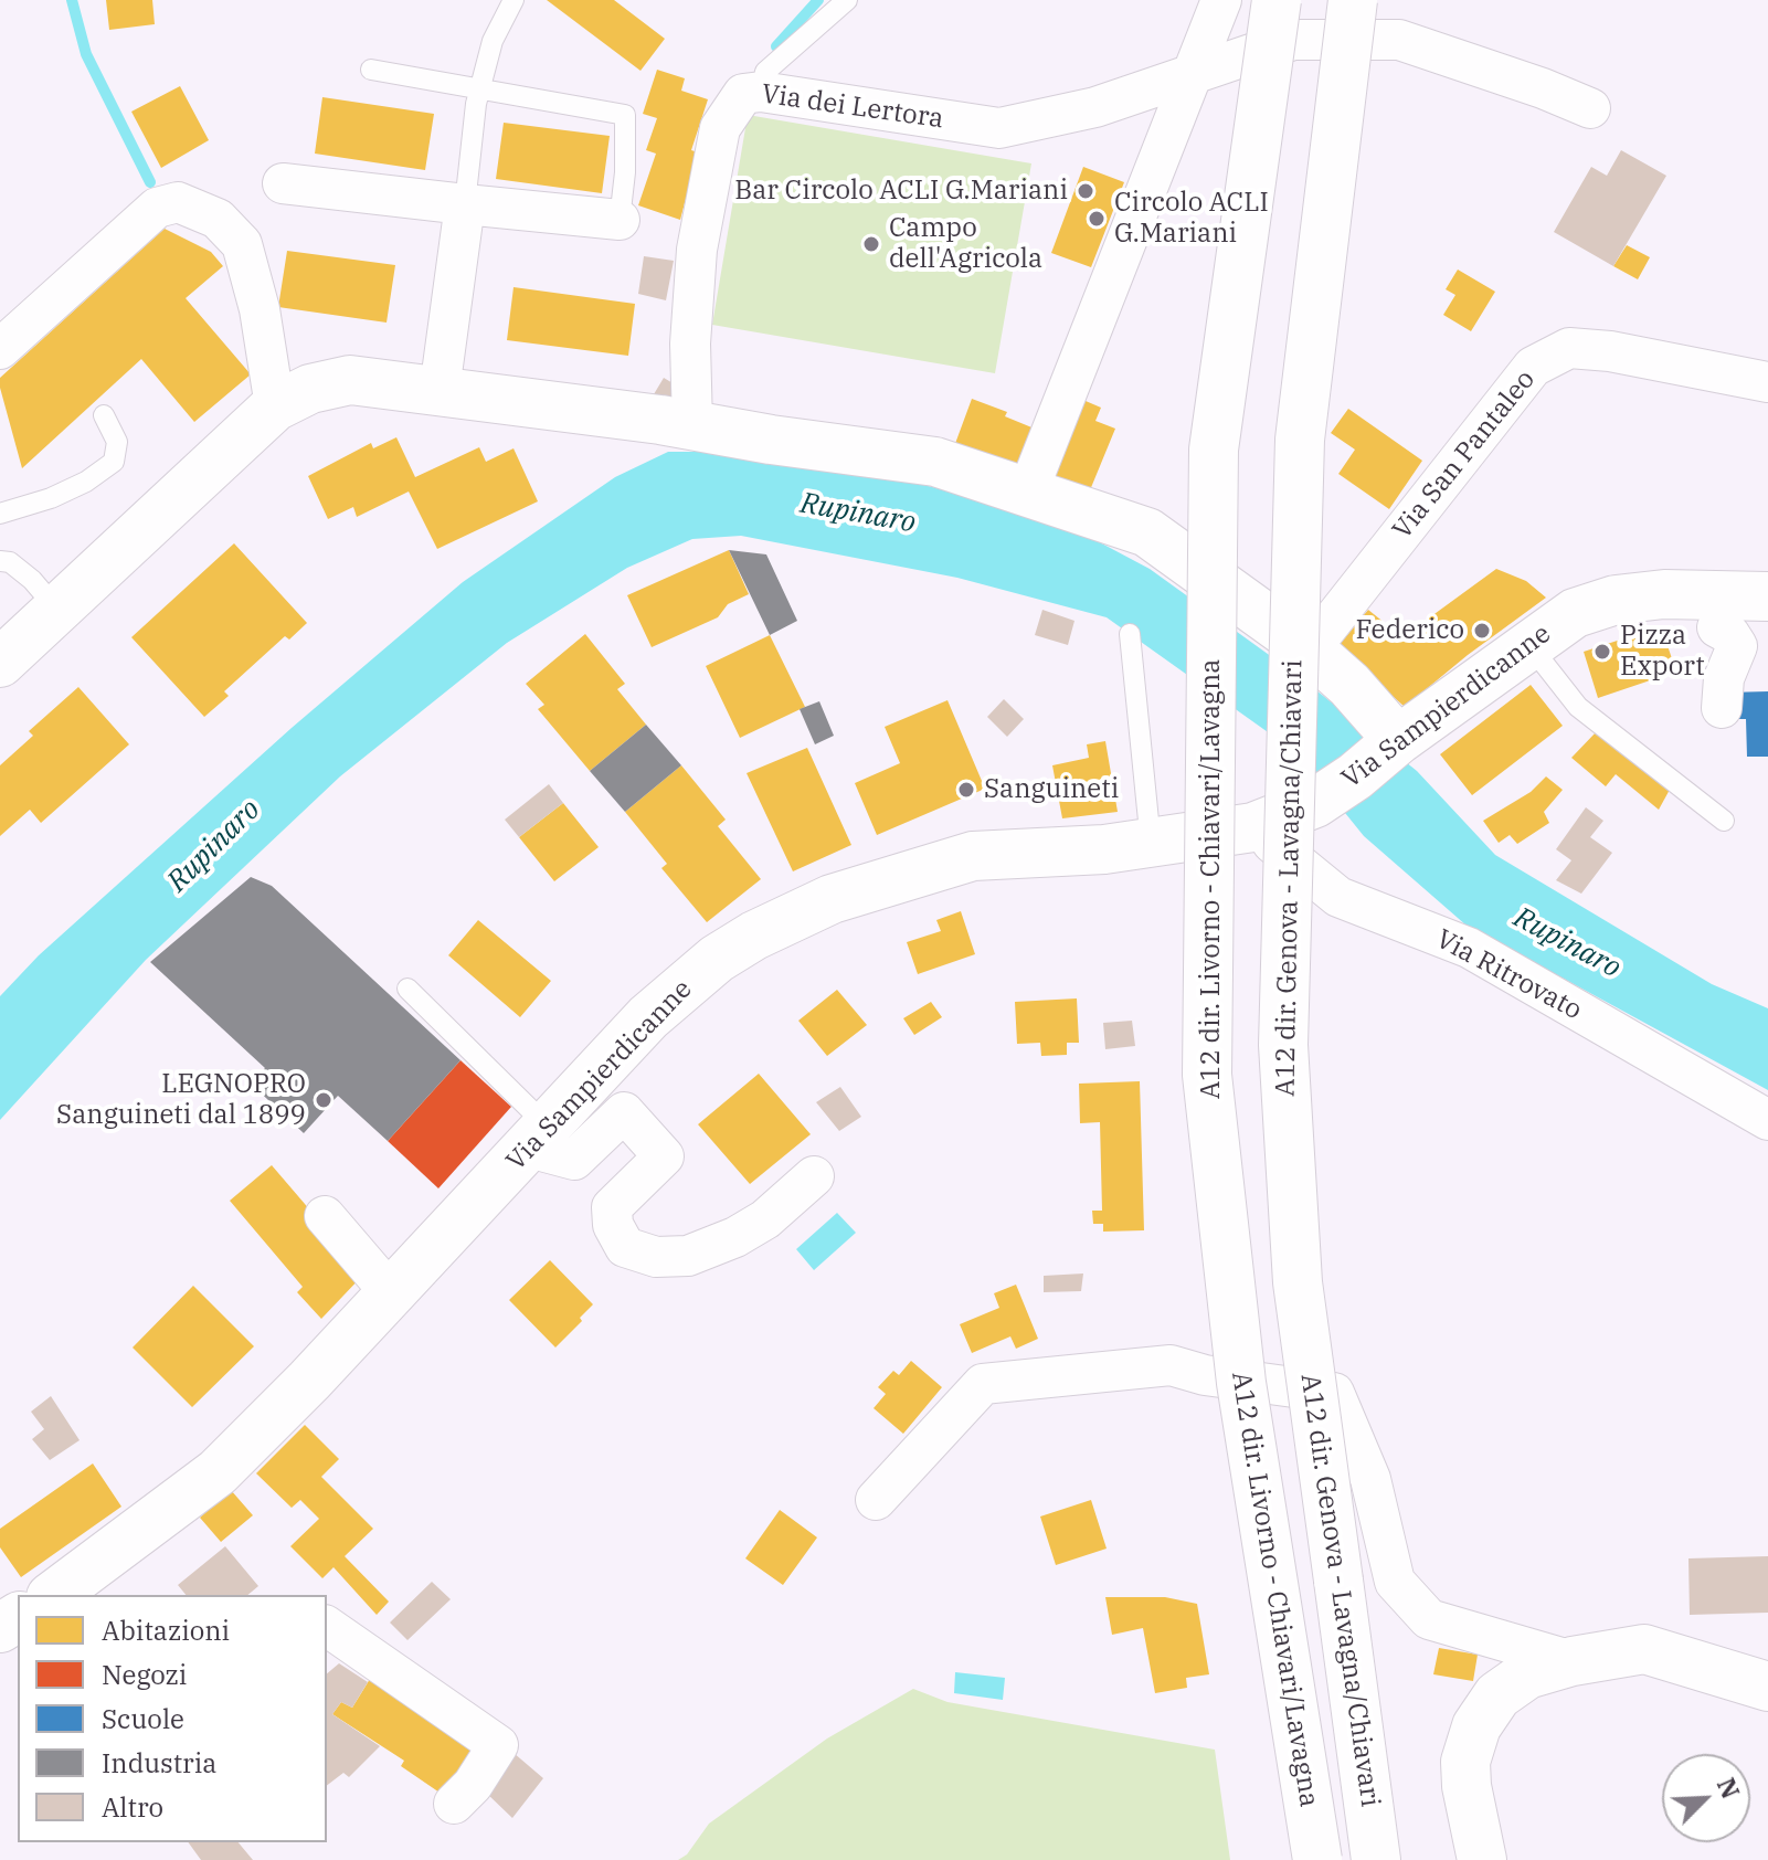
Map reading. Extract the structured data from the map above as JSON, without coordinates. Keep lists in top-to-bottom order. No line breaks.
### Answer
{"streets":{"main road":["Via Sampierdicanne","A12 dir. Genova - Lavagna/Chiavari","A12 dir. Livorno - Chiavari/Lavagna"],"street":["Via dei Lertora","Via San Pantaleo","Via Ritrovato"]},"crossings":[["Via Sampierdicanne","Via Ritrovato"]],"water":["Rupinaro"],"places":["Bar Circolo ACLI G.Mariani","Circolo ACLI G.Mariani","Campo dell'Agricola","Federico","Pizza Export","Sanguineti","LEGNOPRO Sanguineti dal 1899"],"legend":["Abitazioni","Negozi","Scuole","Industria","Altro"],"north":"top right"}
